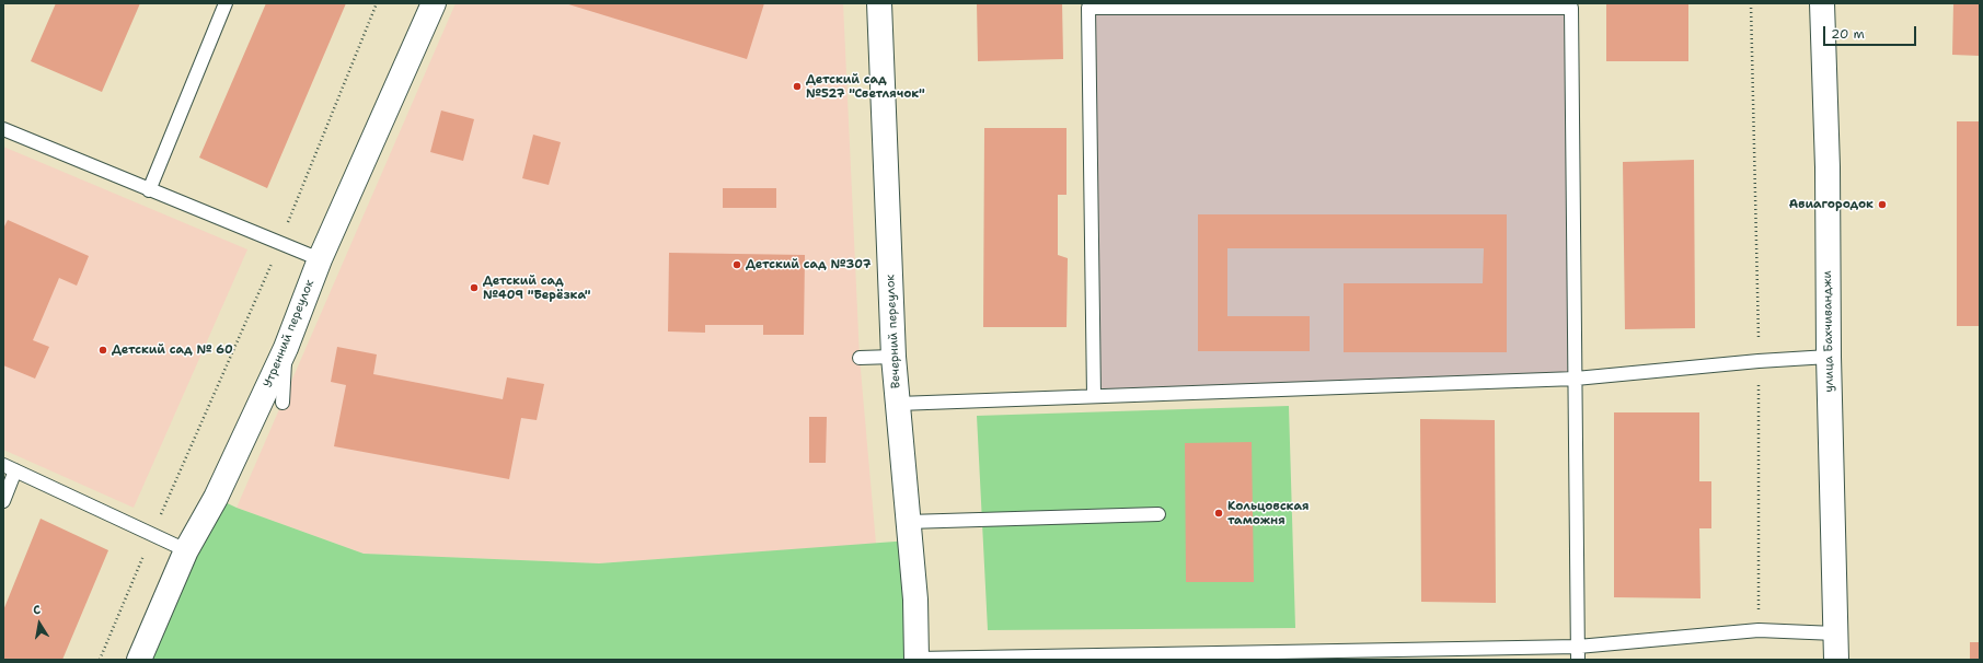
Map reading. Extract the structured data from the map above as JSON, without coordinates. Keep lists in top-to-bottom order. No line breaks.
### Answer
{"streets":{"street":["Вечерний переулок","улица Бахчиванджи","Утренний переулок"]},"places":["Детский сад №527 \"Светлячок\"","Авиагородок","Детский сад №307","Детский сад №409 \"Берёзка\"","Детский сад № 60","Кольцовская таможня"],"scale_bar":"20 m","north":"top"}
